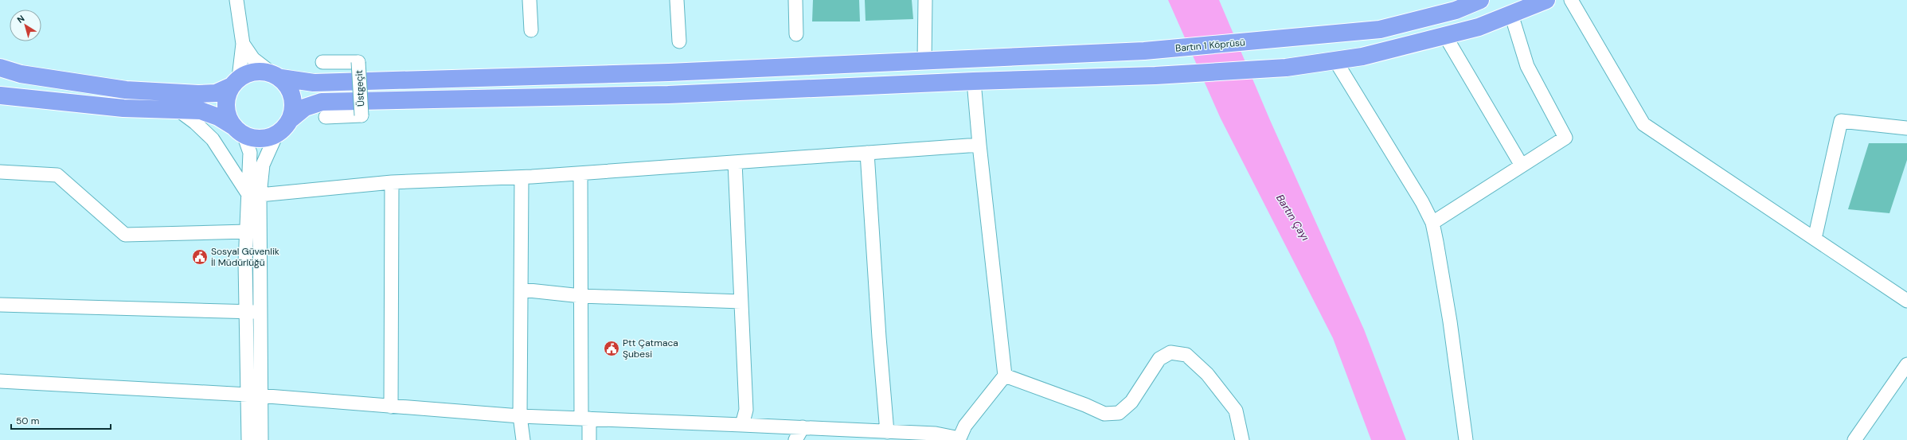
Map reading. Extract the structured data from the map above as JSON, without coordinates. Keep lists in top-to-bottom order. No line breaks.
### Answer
{"streets":{"highway":["Bartın 1 Köprüsü"],"street":["Üstgeçit"]},"water":["Bartın Çayı"],"places":{"public building":["Sosyal Güvenlik İl Müdürlüğü","Ptt Çatmaca Şubesi"]},"scale_bar":"50 m","north":"top left"}
